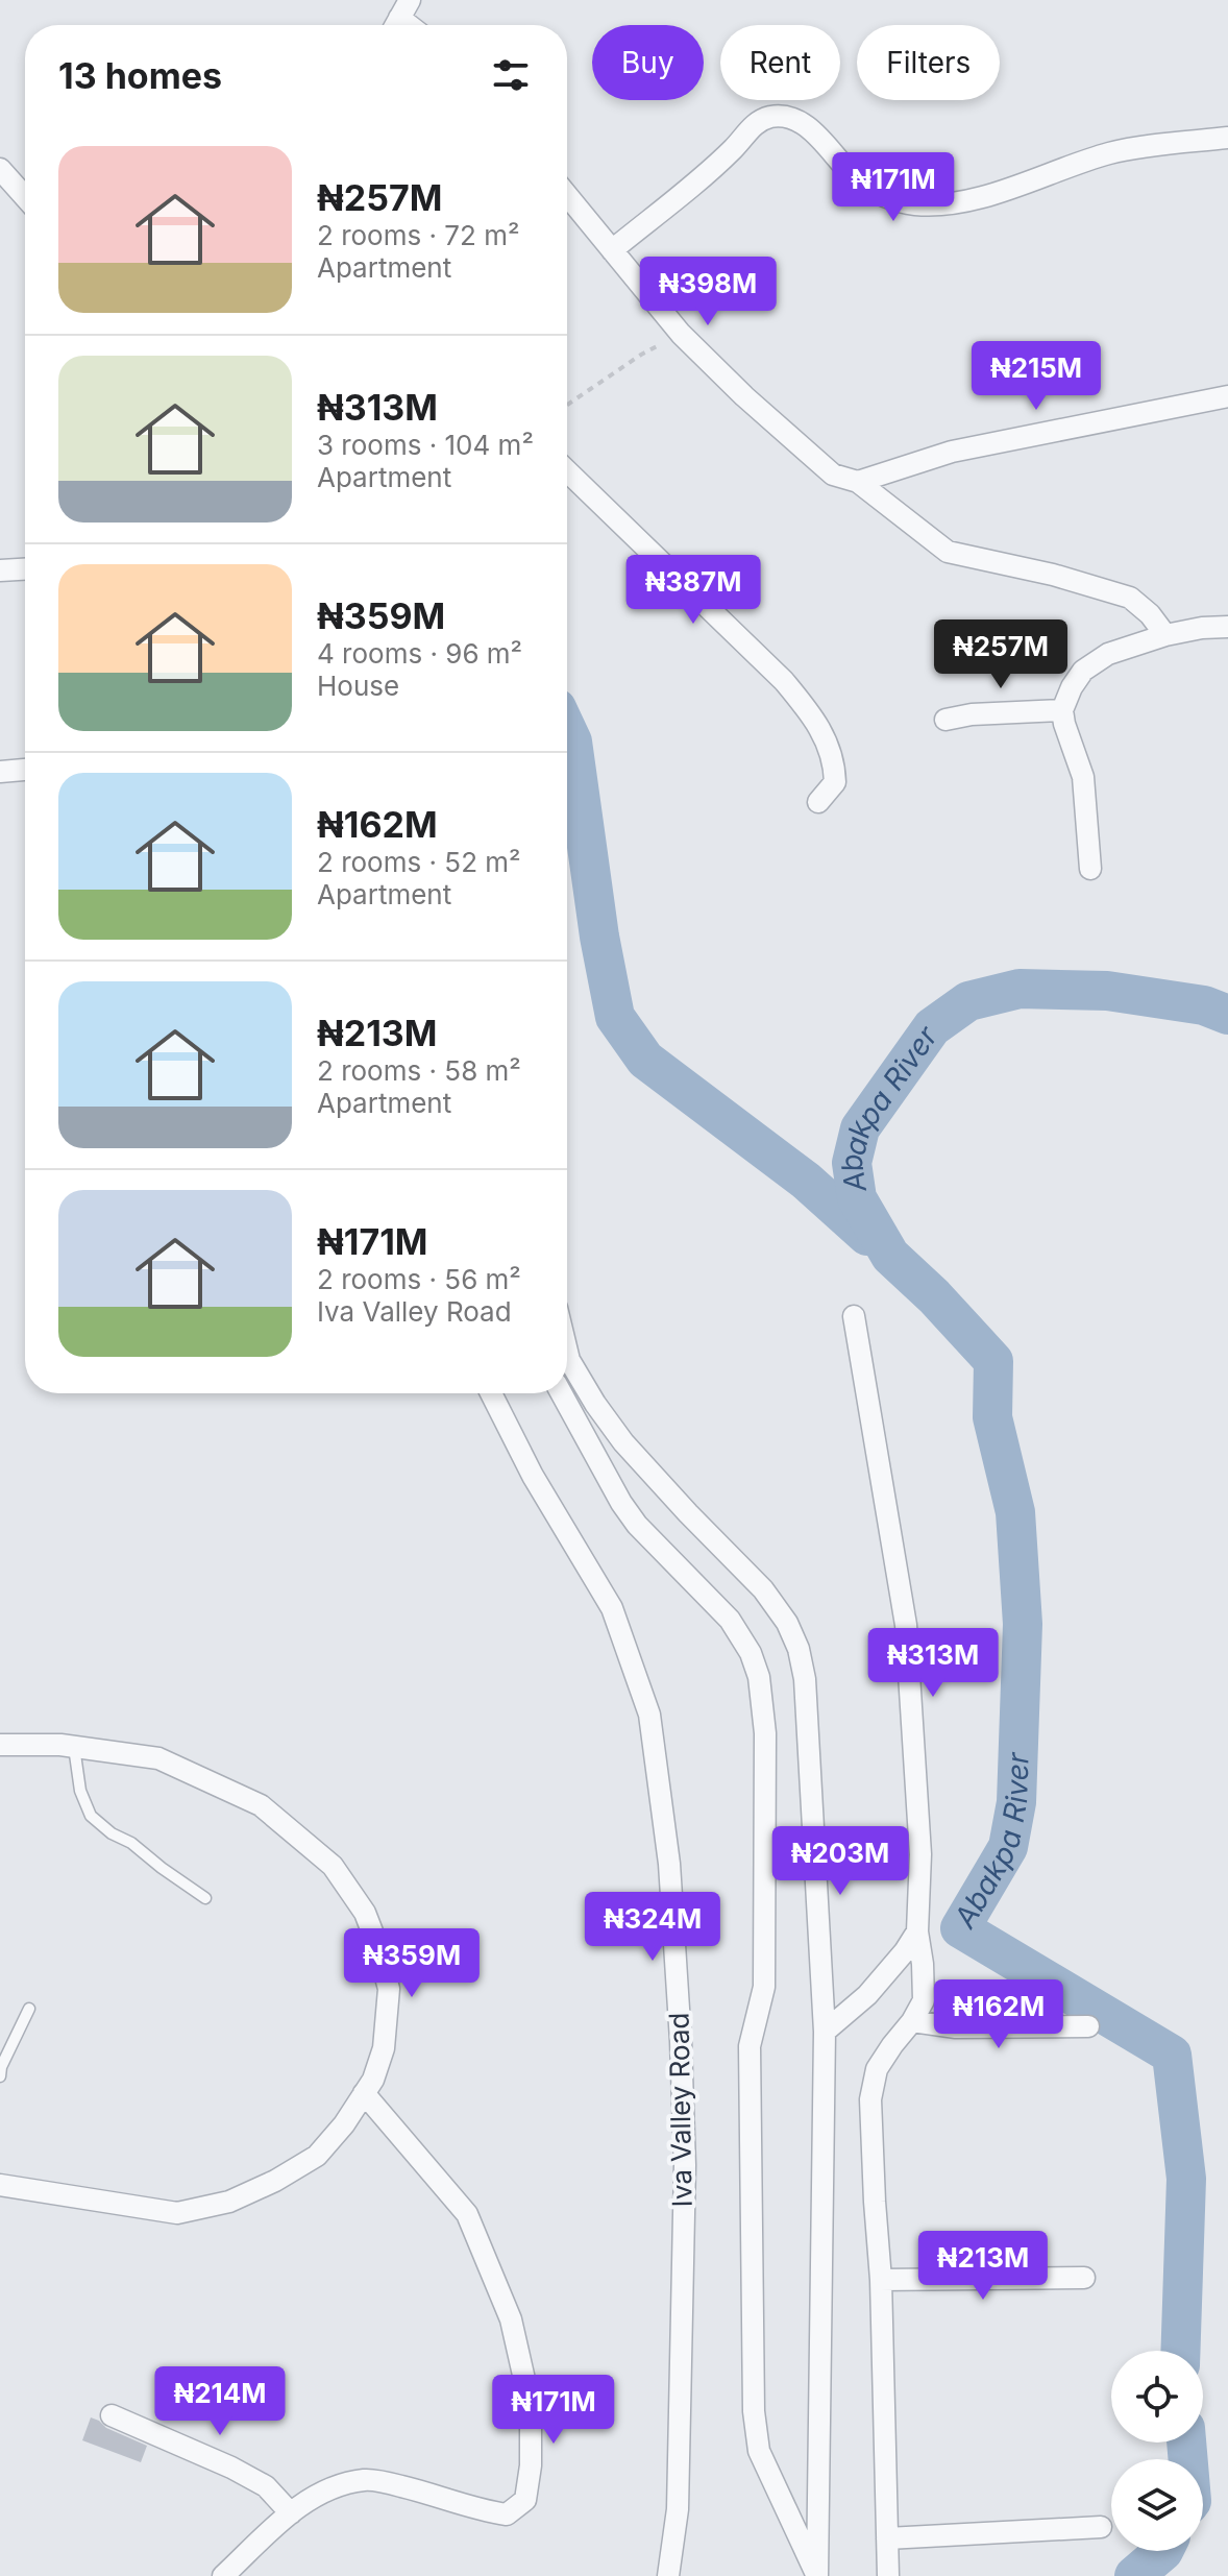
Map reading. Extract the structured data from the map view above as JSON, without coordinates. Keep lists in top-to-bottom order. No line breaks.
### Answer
{"streets":{"street":["Iva Valley Road"]},"water":["Abakpa River"],"page":{"chip":["Buy","Rent","Filters"],"heading":"13 homes","list":[{"name":"₦257M","note":"2 rooms · 72 m² · Apartment"},{"name":"₦313M","note":"3 rooms · 104 m² · Apartment"},{"name":"₦359M","note":"4 rooms · 96 m² · House"},{"name":"₦162M","note":"2 rooms · 52 m² · Apartment"},{"name":"₦213M","note":"2 rooms · 58 m² · Apartment"},{"name":"₦171M","note":"2 rooms · 56 m² · Iva Valley Road"}],"price":["₦171M","₦398M","₦215M","₦387M","₦257M","₦313M","₦203M","₦324M","₦359M","₦162M","₦213M","₦214M","₦171M"]}}
